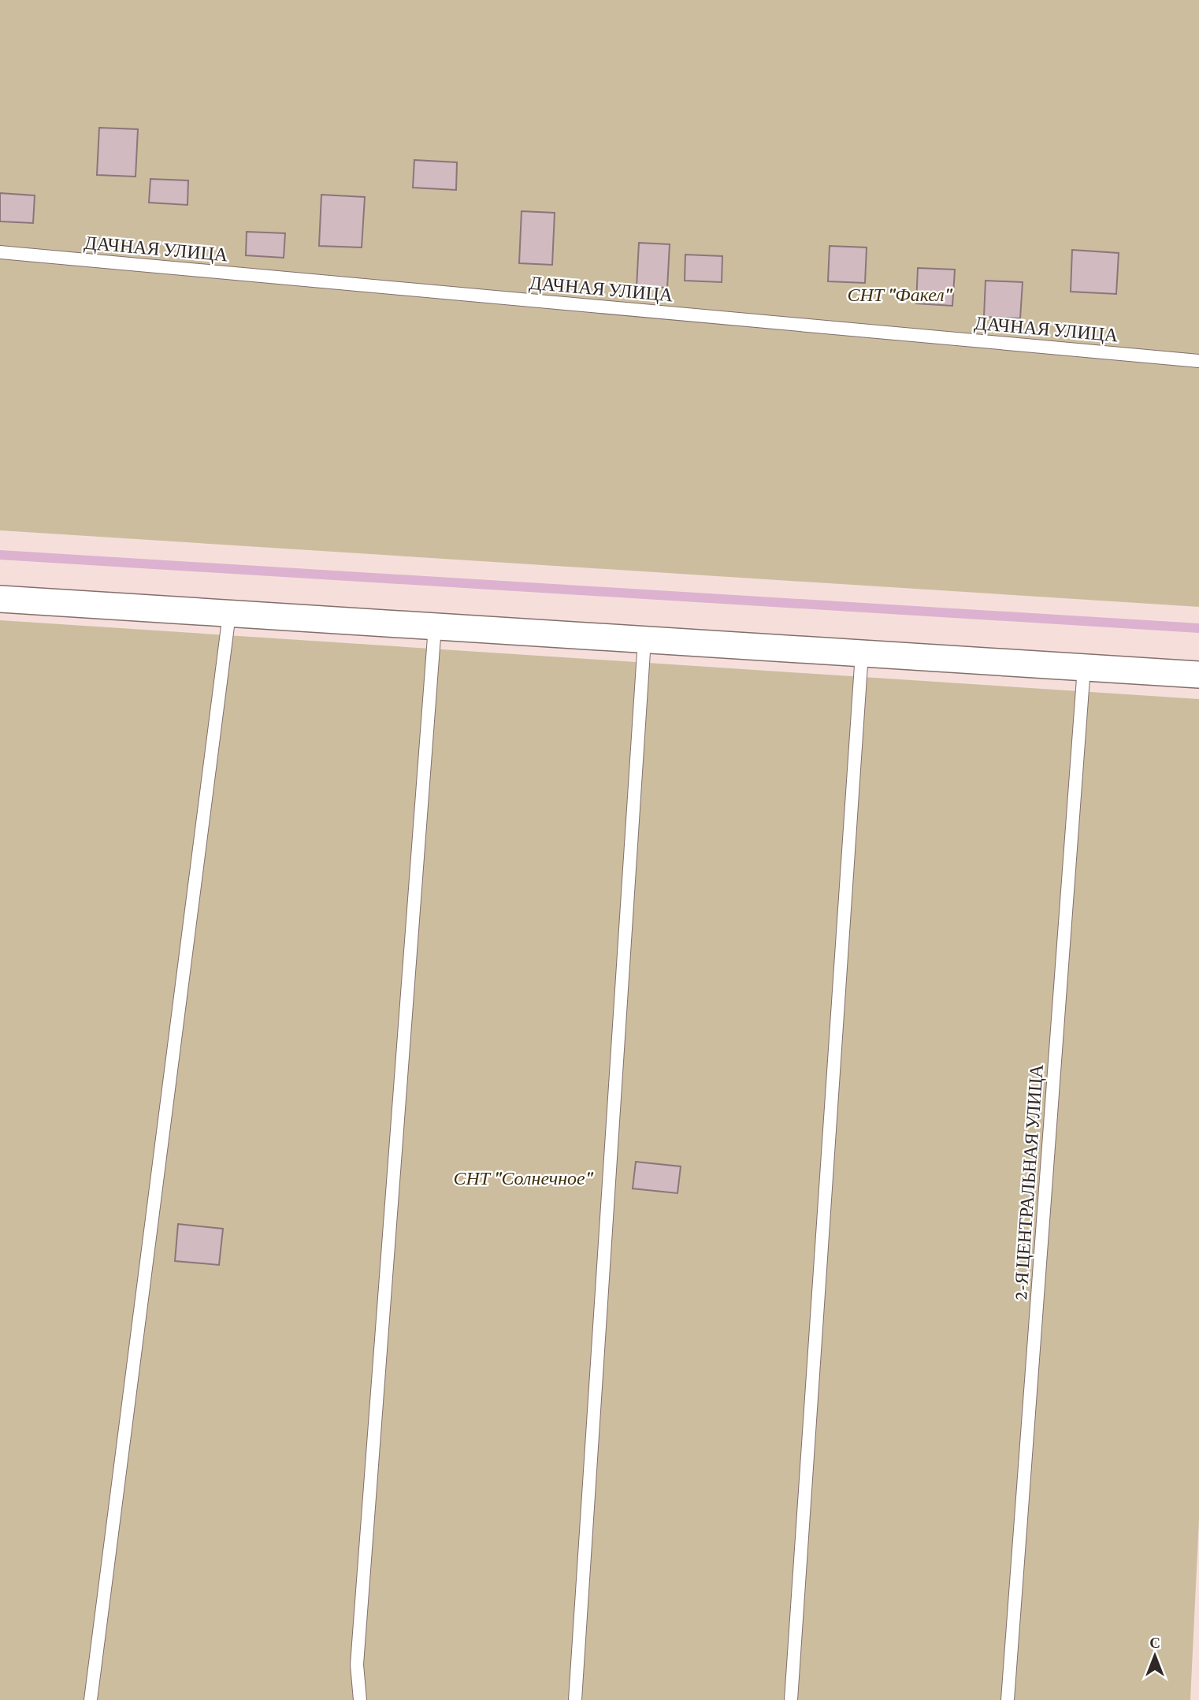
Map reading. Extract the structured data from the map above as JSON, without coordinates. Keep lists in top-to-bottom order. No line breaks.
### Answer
{"streets":{"lane":["ДАЧНАЯ УЛИЦА","2-Я ЦЕНТРАЛЬНАЯ УЛИЦА"]},"parks":["СНТ \"Факел\"","СНТ \"Солнечное\""],"north":"top"}
